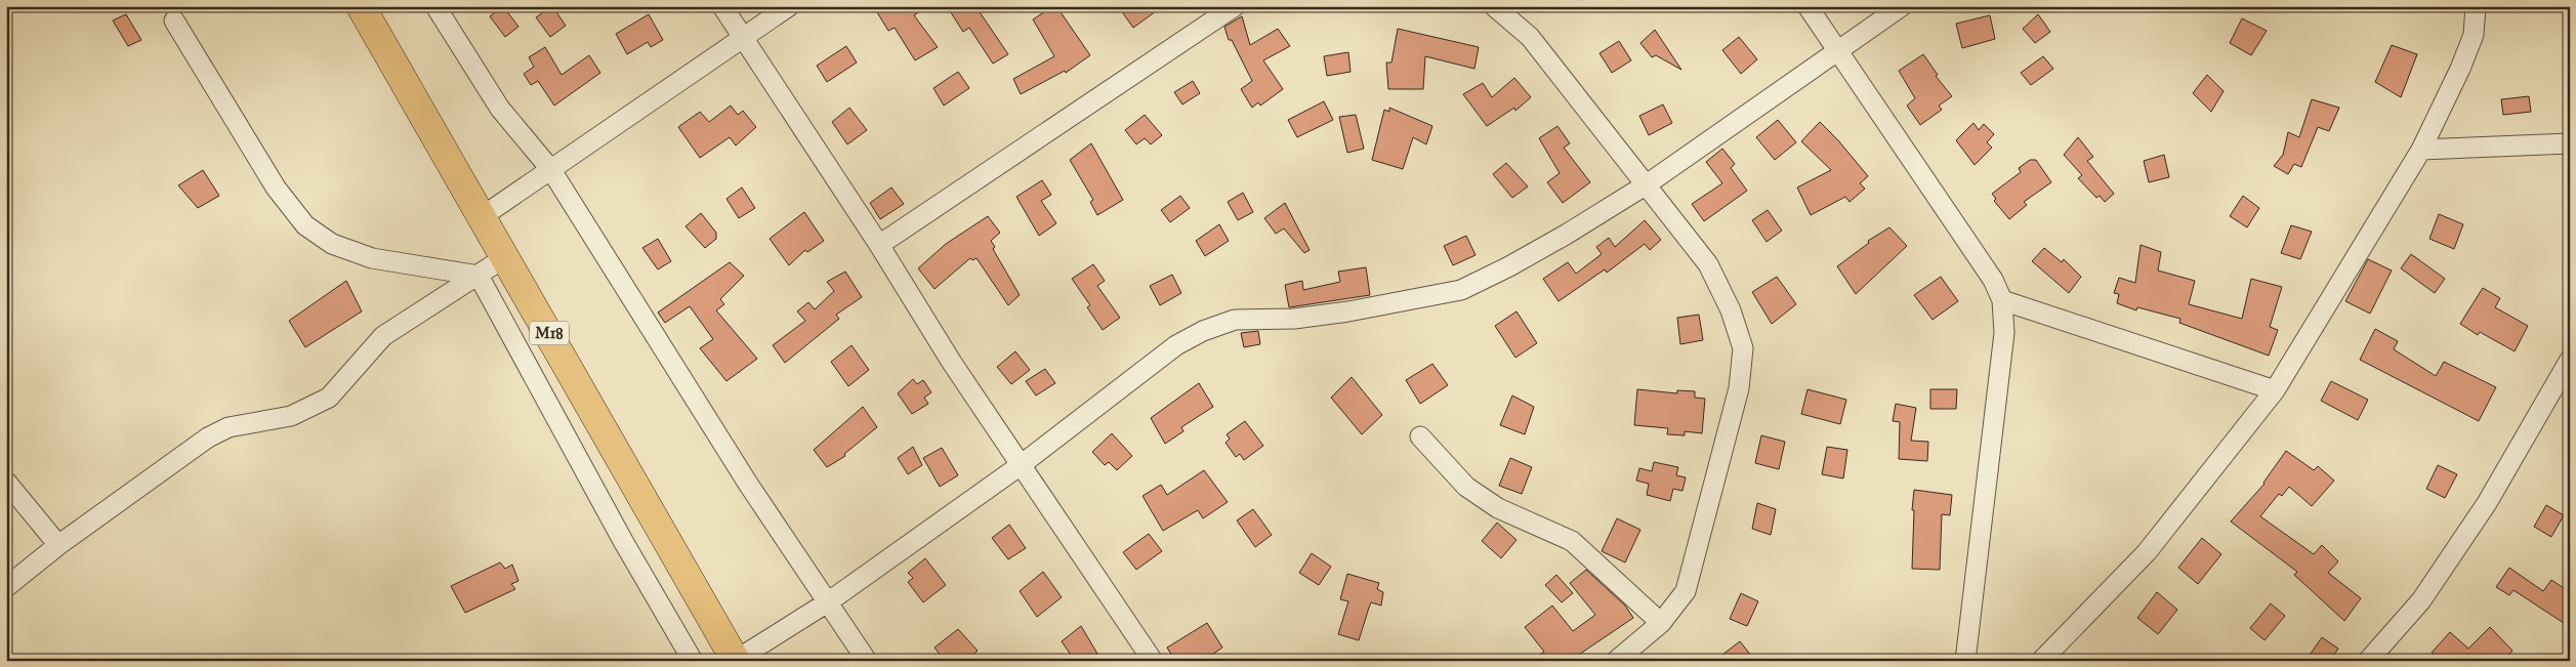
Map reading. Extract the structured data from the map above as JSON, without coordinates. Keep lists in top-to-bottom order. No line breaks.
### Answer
{"streets":{"main road":["M18"]}}
